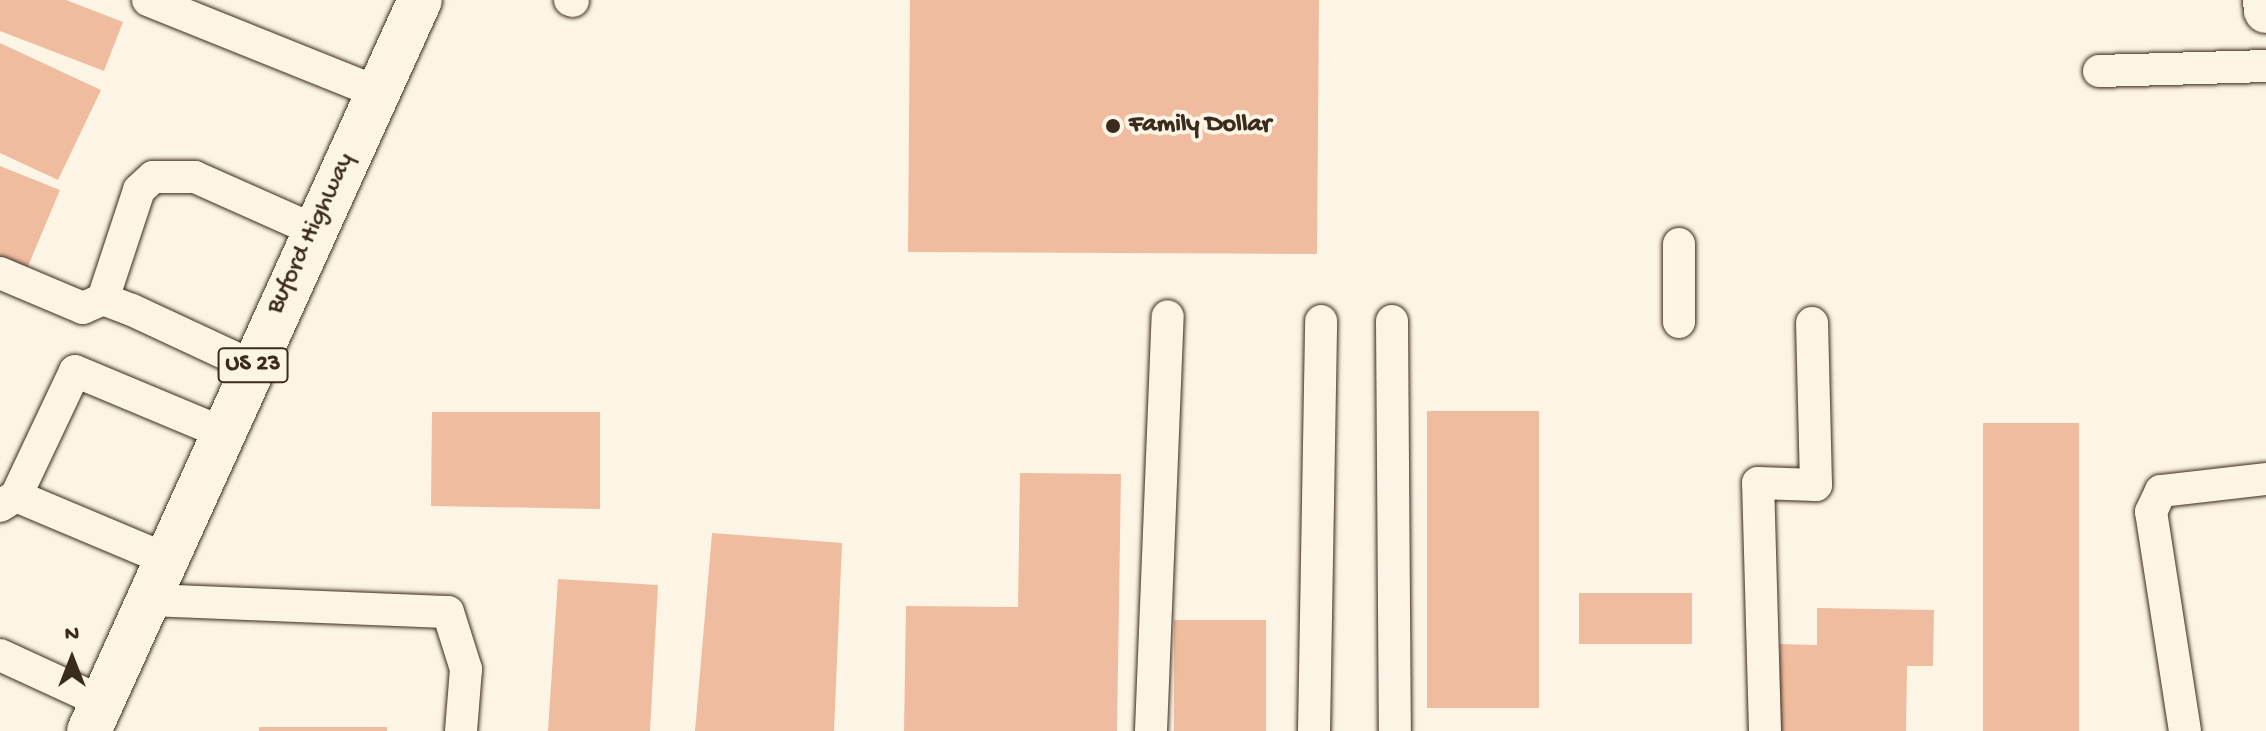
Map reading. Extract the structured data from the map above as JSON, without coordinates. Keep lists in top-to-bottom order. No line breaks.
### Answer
{"streets":{"main road":["Buford Highway","US 23"]},"places":["Family Dollar"],"north":"top"}
